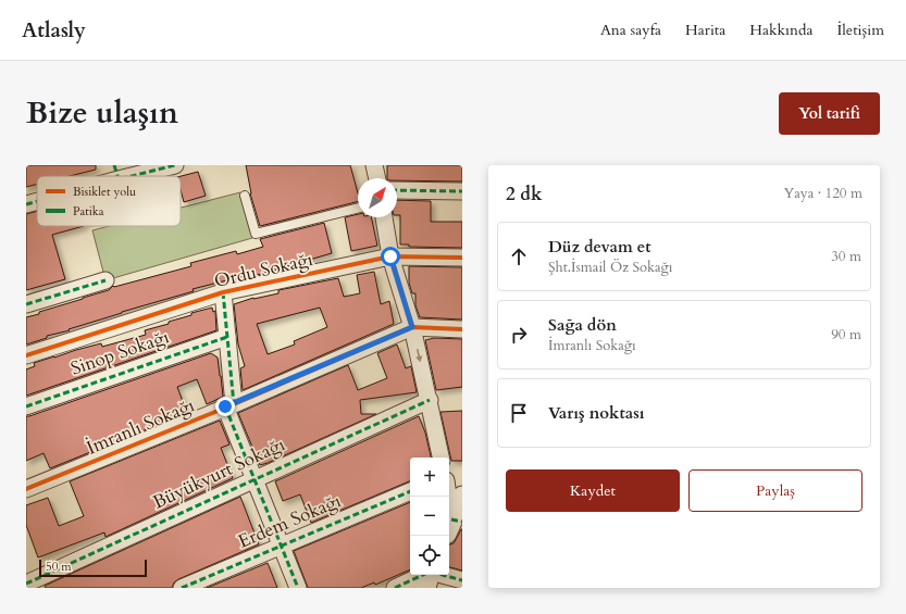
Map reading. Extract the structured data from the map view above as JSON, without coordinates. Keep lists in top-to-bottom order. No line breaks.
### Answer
{"streets":{"street":["Ordu Sokağı","Sinop Sokağı","İmranlı Sokağı","Büyükyurt Sokağı","Erdem Sokağı"]},"legend":["Bisiklet yolu","Patika"],"scale_bar":"50 m","north":"top right","page":{"header":"Atlasly","nav":["Ana sayfa","Harita","Hakkında","İletişim"],"title":"Bize ulaşın","buttons":["Yol tarifi",["Kaydet","Paylaş"]],"heading":["2 dk","Yaya · 120 m"],"list":[["Düz devam et","Şht.İsmail Öz Sokağı","30 m"],["Sağa dön","İmranlı Sokağı","90 m"],"Varış noktası"],"map_buttons":["+","−"],"scale":"50 m"}}
